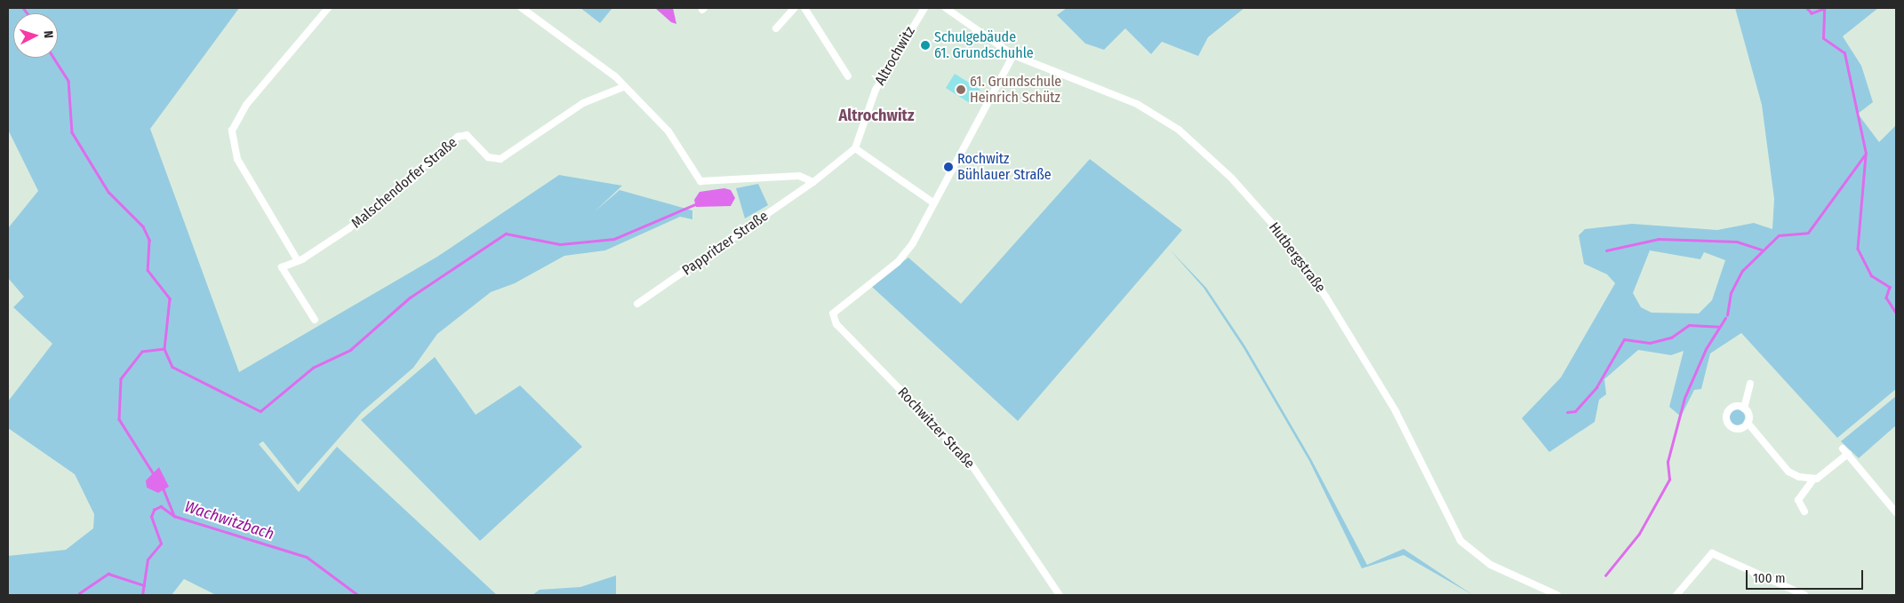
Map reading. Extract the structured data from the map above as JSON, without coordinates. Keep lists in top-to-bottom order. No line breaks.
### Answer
{"streets":{"street":["Altrochwitz","Malschendorfer Straße","Pappritzer Straße","Hutbergstraße","Rochwitzer Straße"]},"districts":["Altrochwitz"],"water":["Wachwitzbach"],"places":["Schulgebäude 61. Grundschuhle","61. Grundschule Heinrich Schütz","Rochwitz Bühlauer Straße"],"scale_bar":"100 m","north":"right"}
